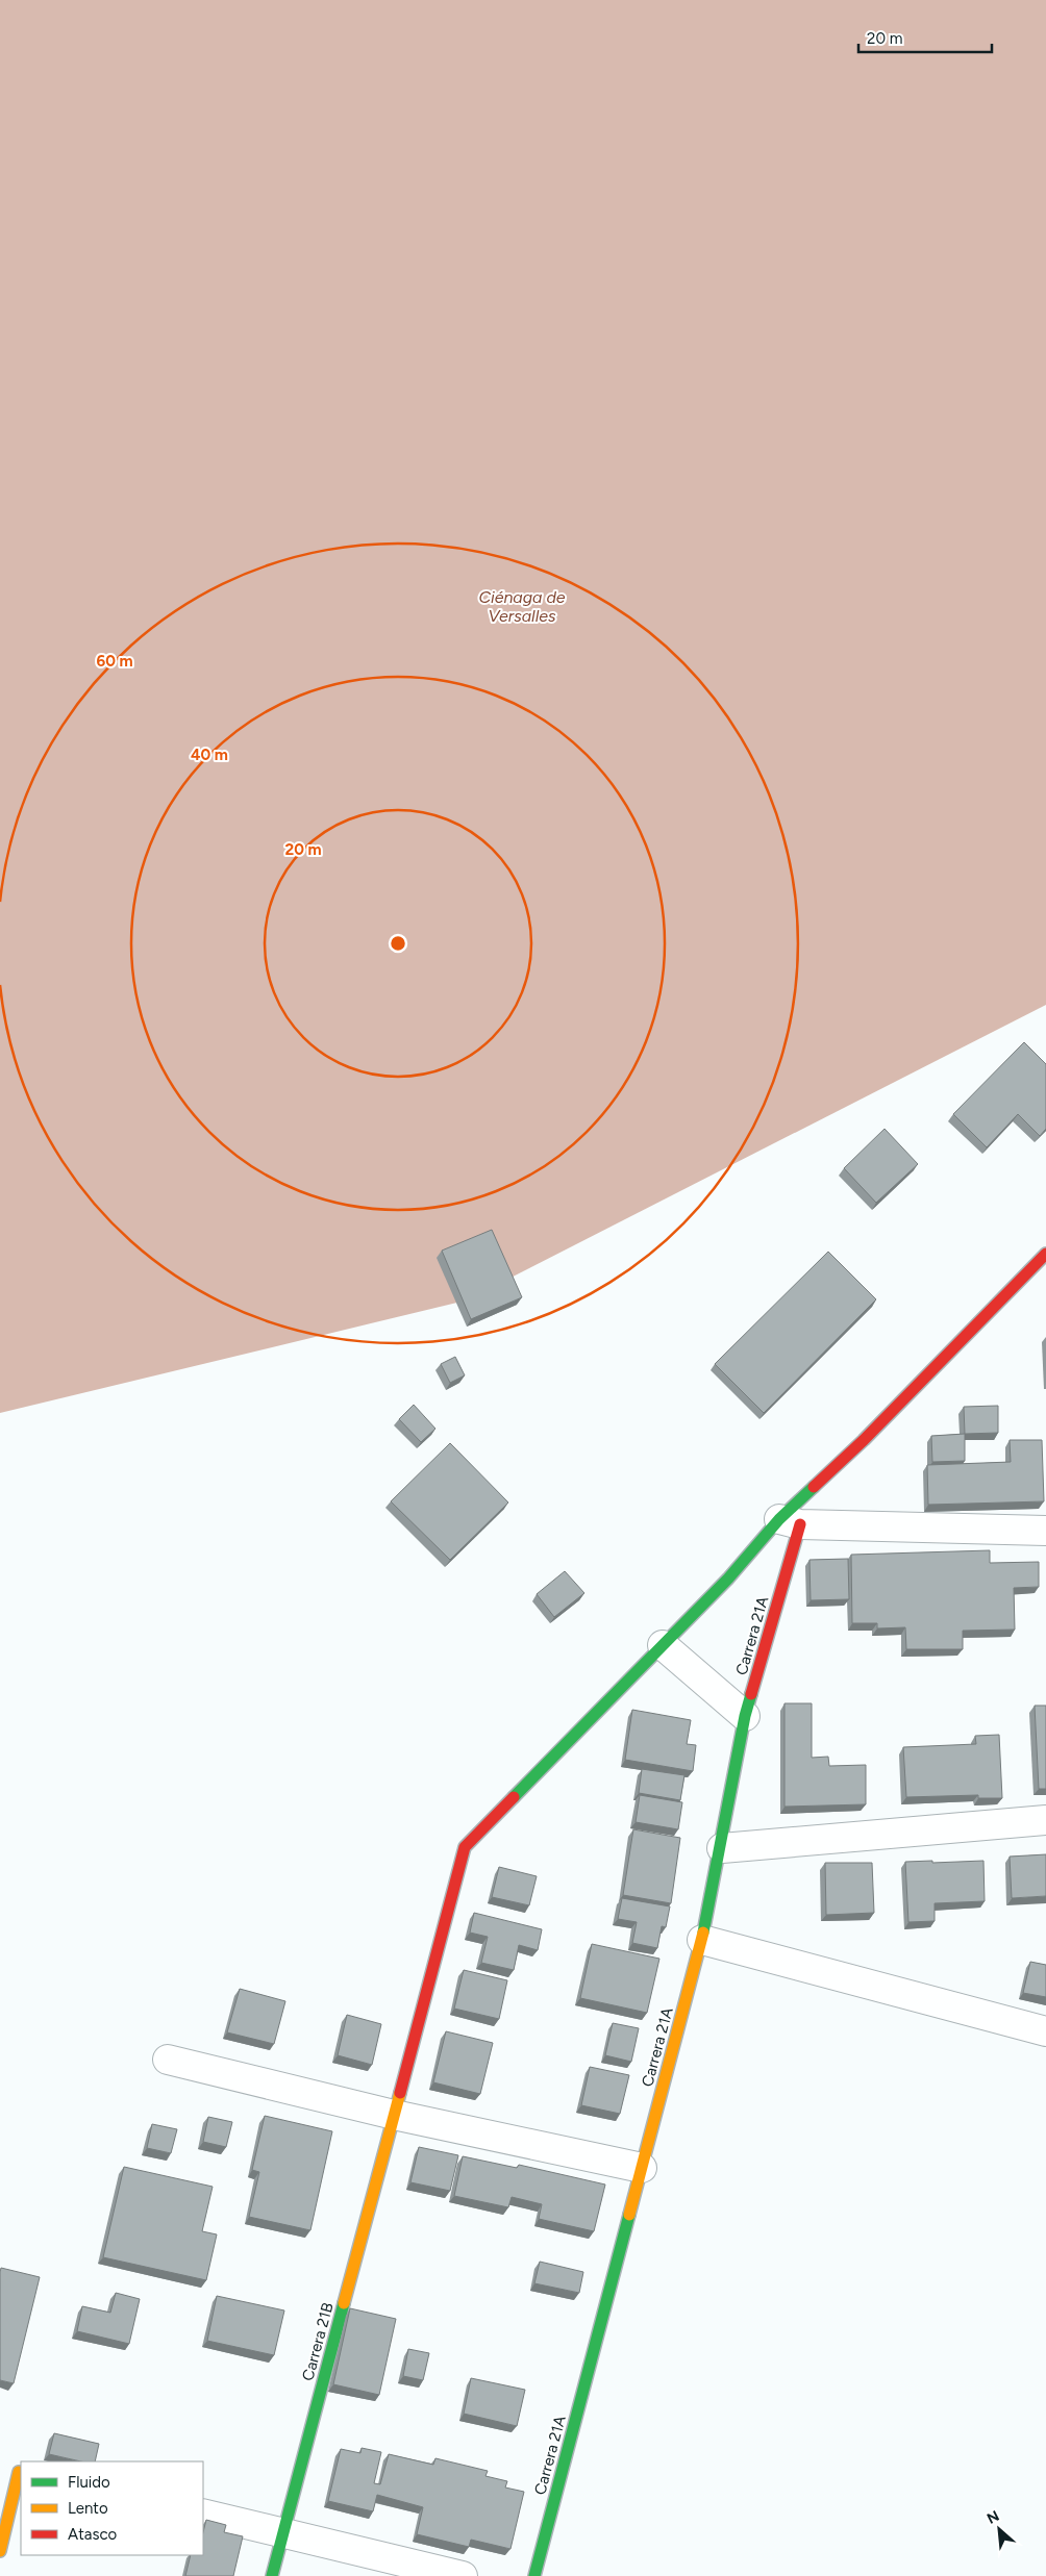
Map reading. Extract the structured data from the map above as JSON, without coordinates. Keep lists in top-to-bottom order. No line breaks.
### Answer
{"streets":{"street":["Carrera 21A","Carrera 21B"]},"crossings":[["Carrera 21A","Carrera 21B"]],"water":["Ciénaga de Versalles"],"legend":["Fluido","Lento","Atasco"],"scale_bar":"20 m","north":"top left","rings":["60 m","40 m","20 m"]}
